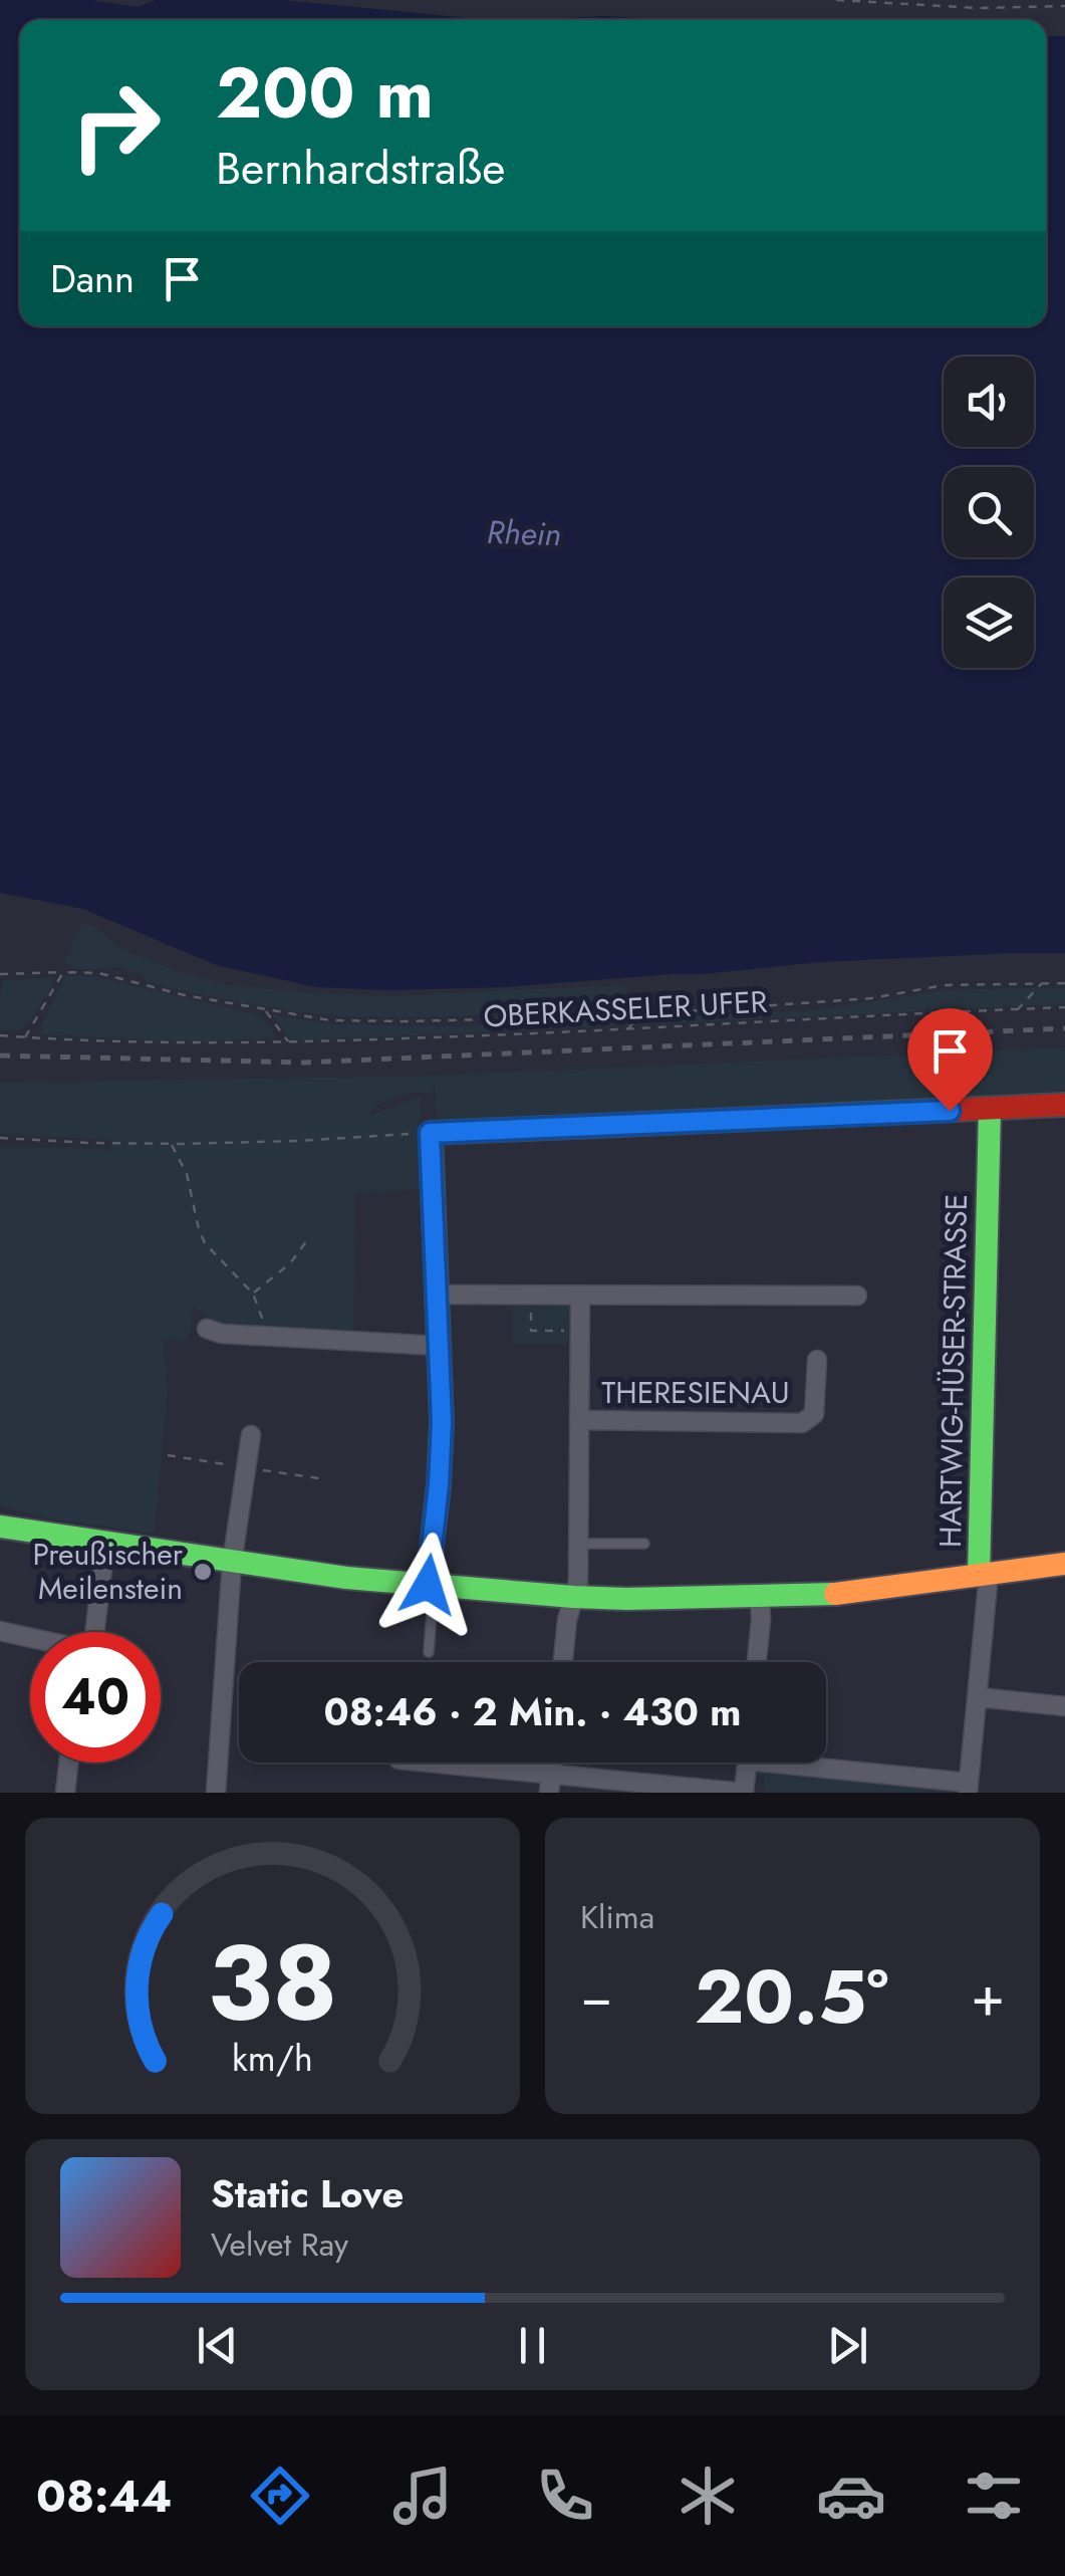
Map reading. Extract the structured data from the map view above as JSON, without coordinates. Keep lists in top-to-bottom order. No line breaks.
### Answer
{"streets":{"street":["HARTWIG-HÜSER-STRASSE","THERESIENAU"],"path":["OBERKASSELER UFER"]},"water":["Rhein"],"places":["Preußischer Meilenstein"],"page":{"turn":["200 m","Bernhardstraße"],"then":"Dann","limit":"40","trip":"08:46 · 2 Min. · 430 m","tile":"Klima","heat":["−","20.5°","+"],"song":["Static Love","Velvet Ray"],"tabs":"08:44","gauge":["38","km/h"]}}
